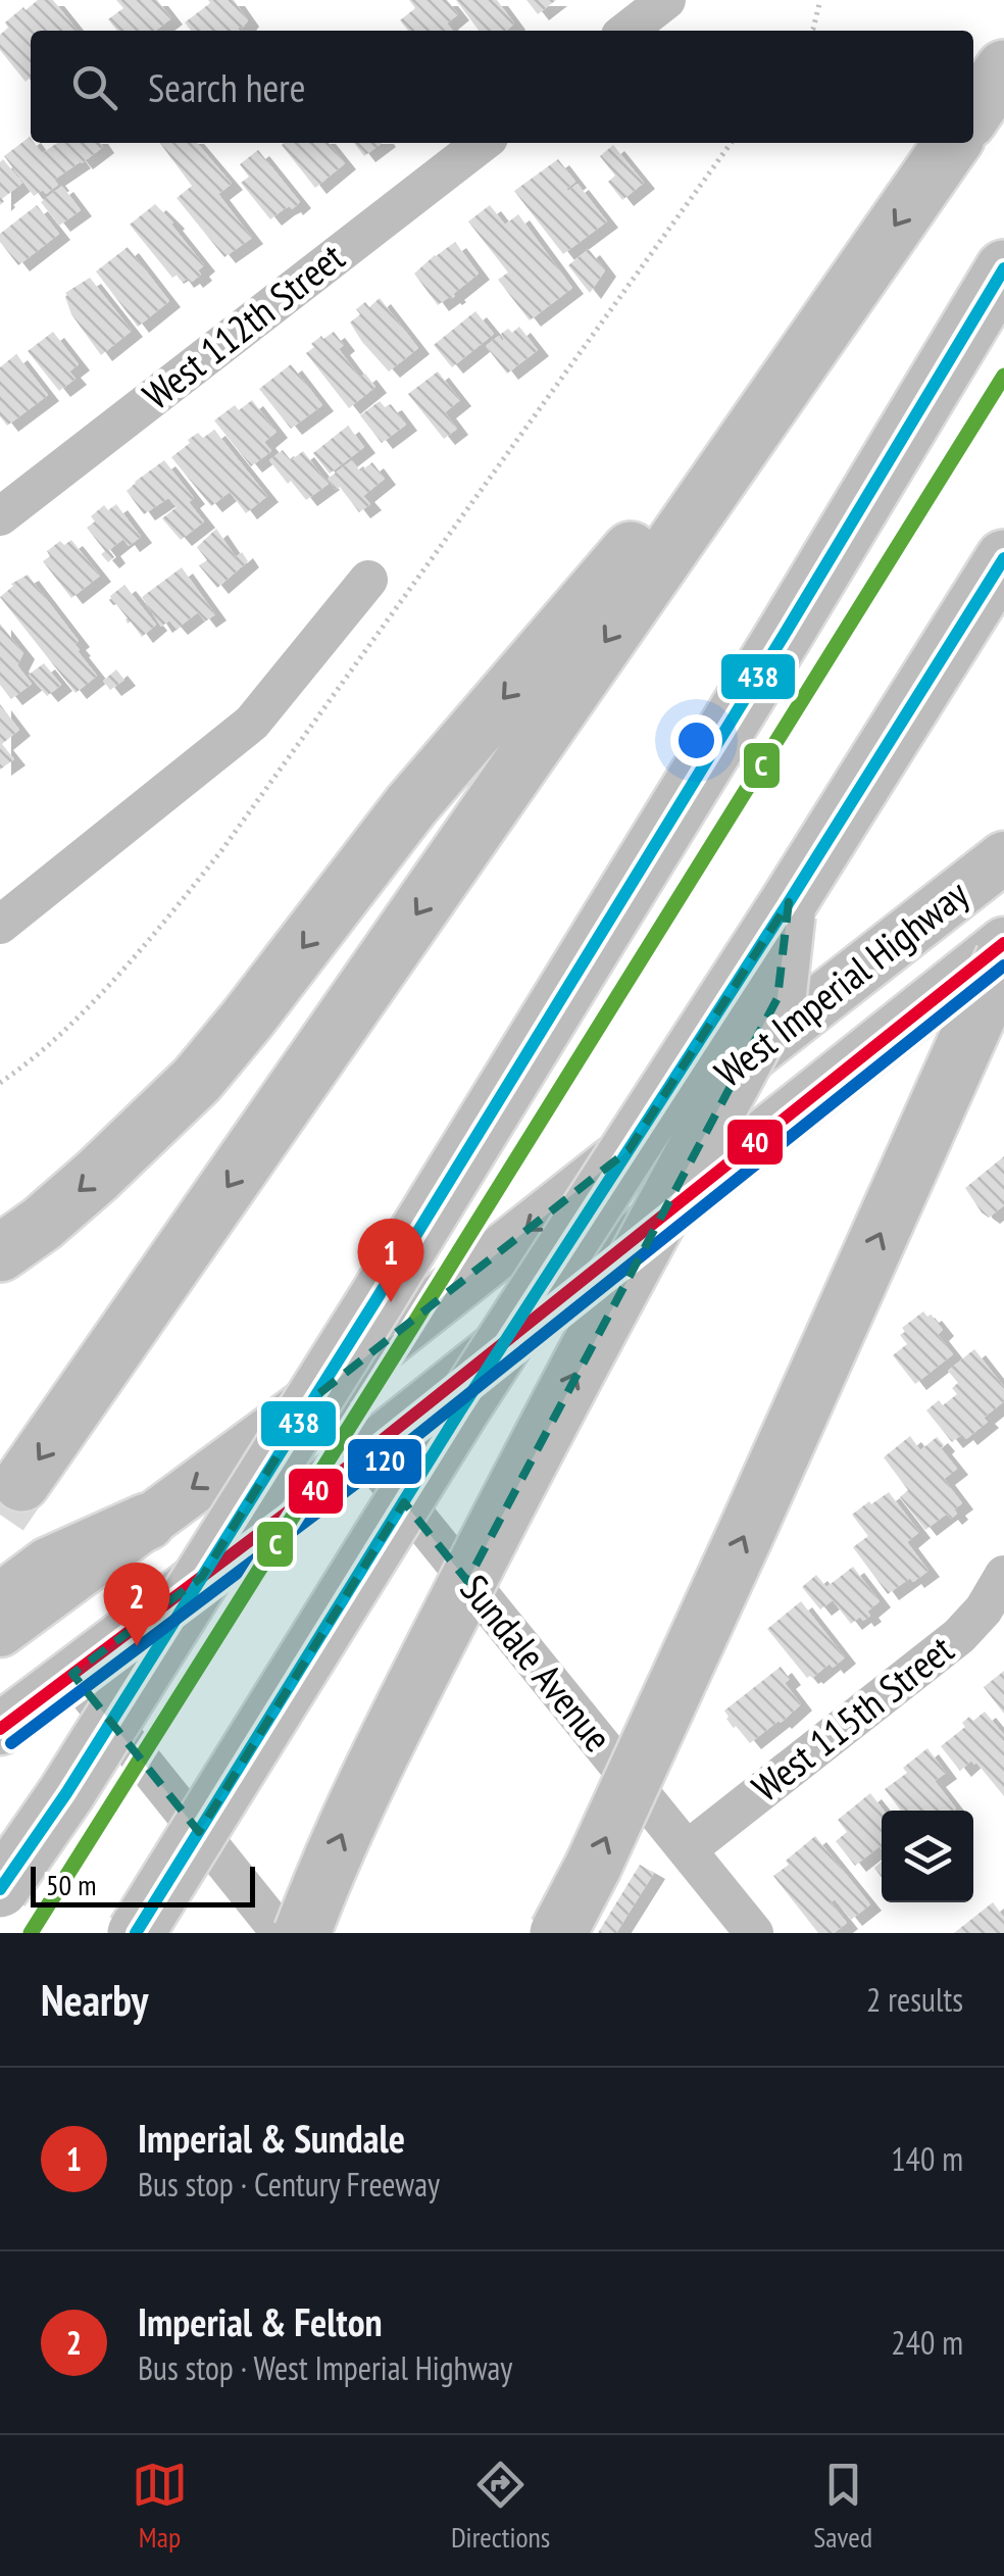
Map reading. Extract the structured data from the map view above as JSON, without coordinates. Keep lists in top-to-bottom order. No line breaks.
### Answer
{"streets":{"main road":["West Imperial Highway"],"street":["West 112th Street","Sundale Avenue","West 115th Street"]},"crossings":[["West Imperial Highway","Sundale Avenue"],["Sundale Avenue","West 115th Street"]],"lines":["transit line 438","transit line C","transit line 40","transit line 120"],"scale_bar":"50 m","page":{"search":"Search here","pins":["1","2"],"scale":"50 m","heading":["Nearby","2 results"],"list":[{"mark":"1","name":"Imperial & Sundale","note":"Bus stop · Century Freeway","value":"140 m"},{"mark":"2","name":"Imperial & Felton","note":"Bus stop · West Imperial Highway","value":"240 m"}],"nav":["Map","Directions","Saved"]}}
